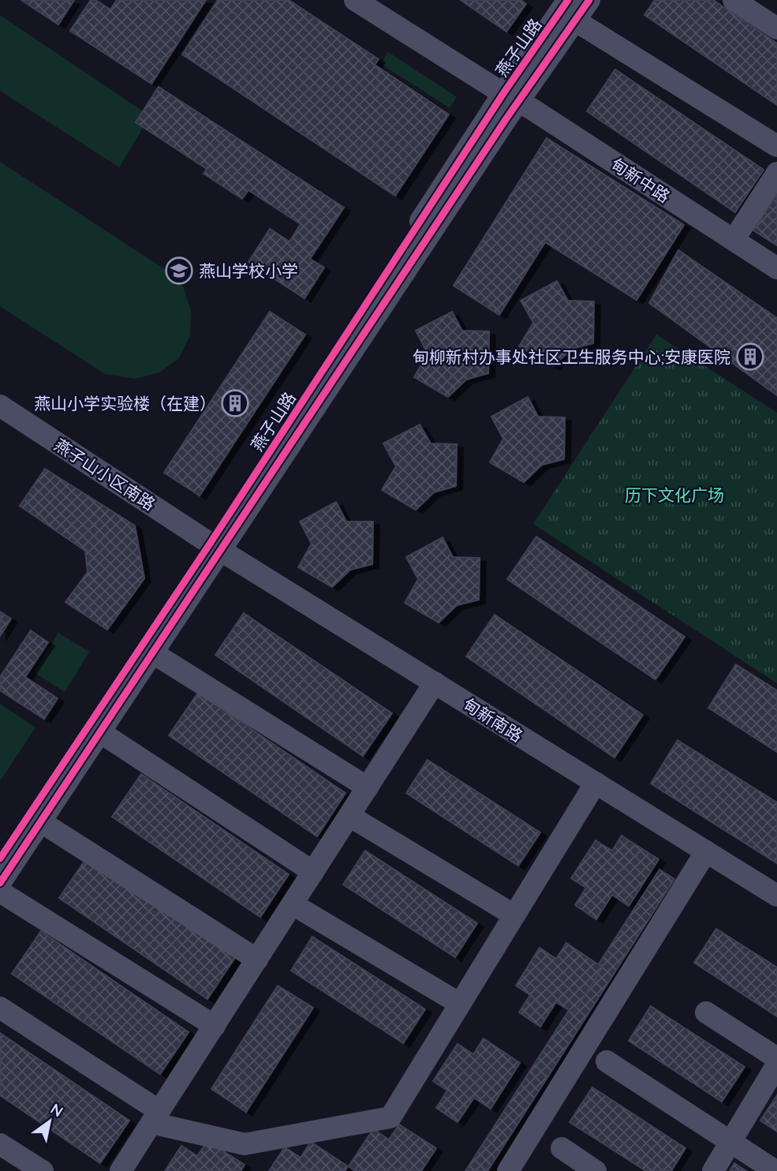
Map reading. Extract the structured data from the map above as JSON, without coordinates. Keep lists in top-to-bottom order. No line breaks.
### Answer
{"streets":{"street":["燕子山路","甸新中路","燕子山小区南路","甸新南路"]},"crossings":[["燕子山路","甸新中路"],["燕子山路","燕子山小区南路"],["燕子山路","甸新南路"],["燕子山小区南路","甸新南路"]],"parks":["历下文化广场"],"places":{"school or university":["燕山学校小学"],"building":["甸柳新村办事处社区卫生服务中心;安康医院","燕山小学实验楼（在建）"]},"north":"top right"}
